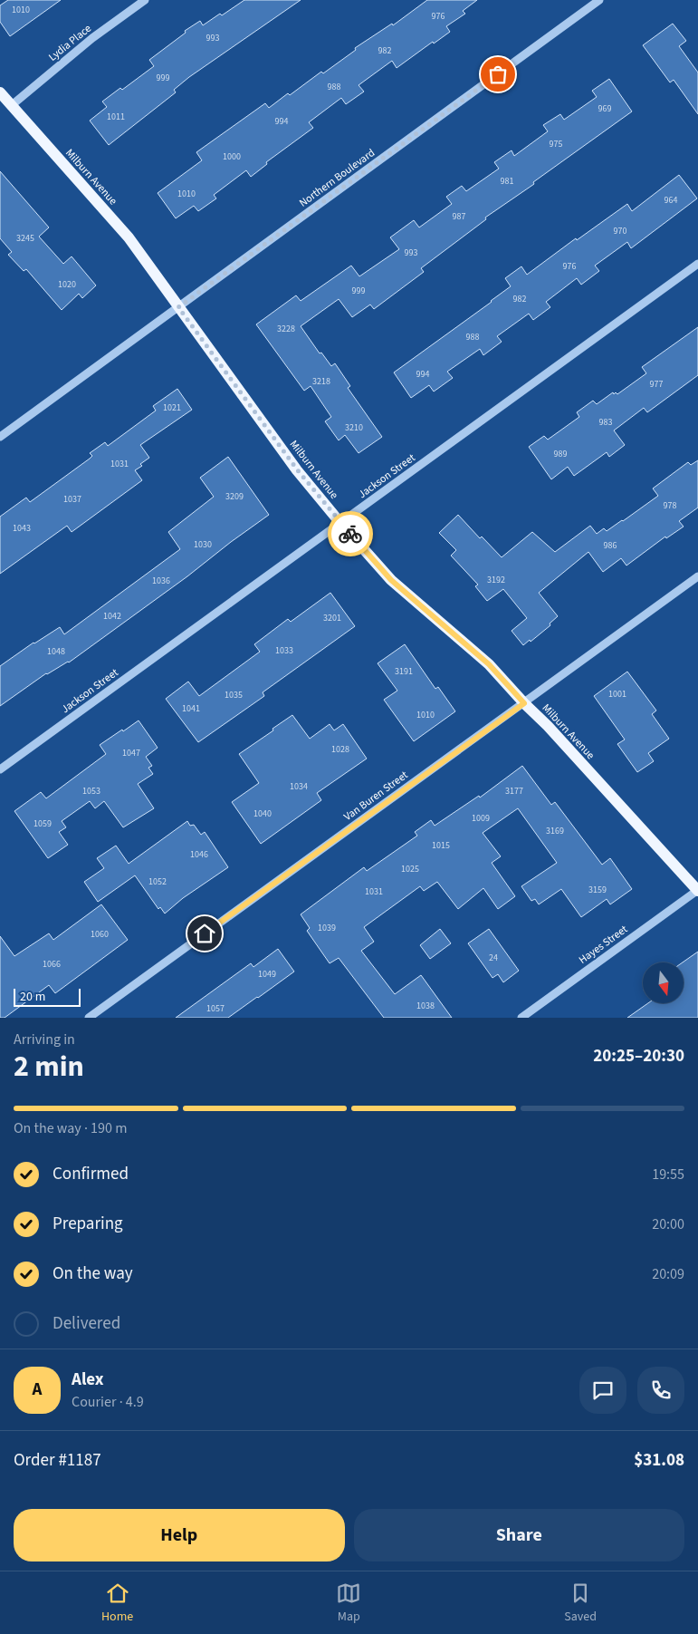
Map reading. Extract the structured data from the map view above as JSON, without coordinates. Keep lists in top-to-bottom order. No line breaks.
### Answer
{"streets":{"main road":["Milburn Avenue"],"street":["Lydia Place","Northern Boulevard","Jackson Street","Van Buren Street","Hayes Street"]},"crossings":[["Lydia Place","Milburn Avenue"],["Milburn Avenue","Northern Boulevard"],["Milburn Avenue","Jackson Street"],["Milburn Avenue","Van Buren Street"],["Milburn Avenue","Hayes Street"]],"house_numbers":["1010","976","993","982","999","988","969","1011","994","975","1000","981","1010","964","987","970","3245","993","976","1020","999","982","3228","988","994","3218","977","1021","983","3210","989","1031","3209","1037","978","1043","1030","986","3192","1036","1042","3201","1033","1048","3191","1001","1035","1041","1010","1028","1047","1034","1053","3177","1040","1009","1059","3169","1015","1046","1025","1052","3159","1031","1039","1060","24","1066","1049","1038","1057"],"scale_bar":"20 m","north":"bottom","page":{"scale":"20 m","heading":["2 min","Arriving in","20:25–20:30"],"panel":["Alex","Courier · 4.9","Order #1187","$31.08"],"bar":"On the way · 190 m","list":[["Confirmed","19:55"],["Preparing","20:00"],["On the way","20:09"],"Delivered"],"round":"A","buttons":["Help","Share"],"tabs":["Home","Map","Saved"]}}
